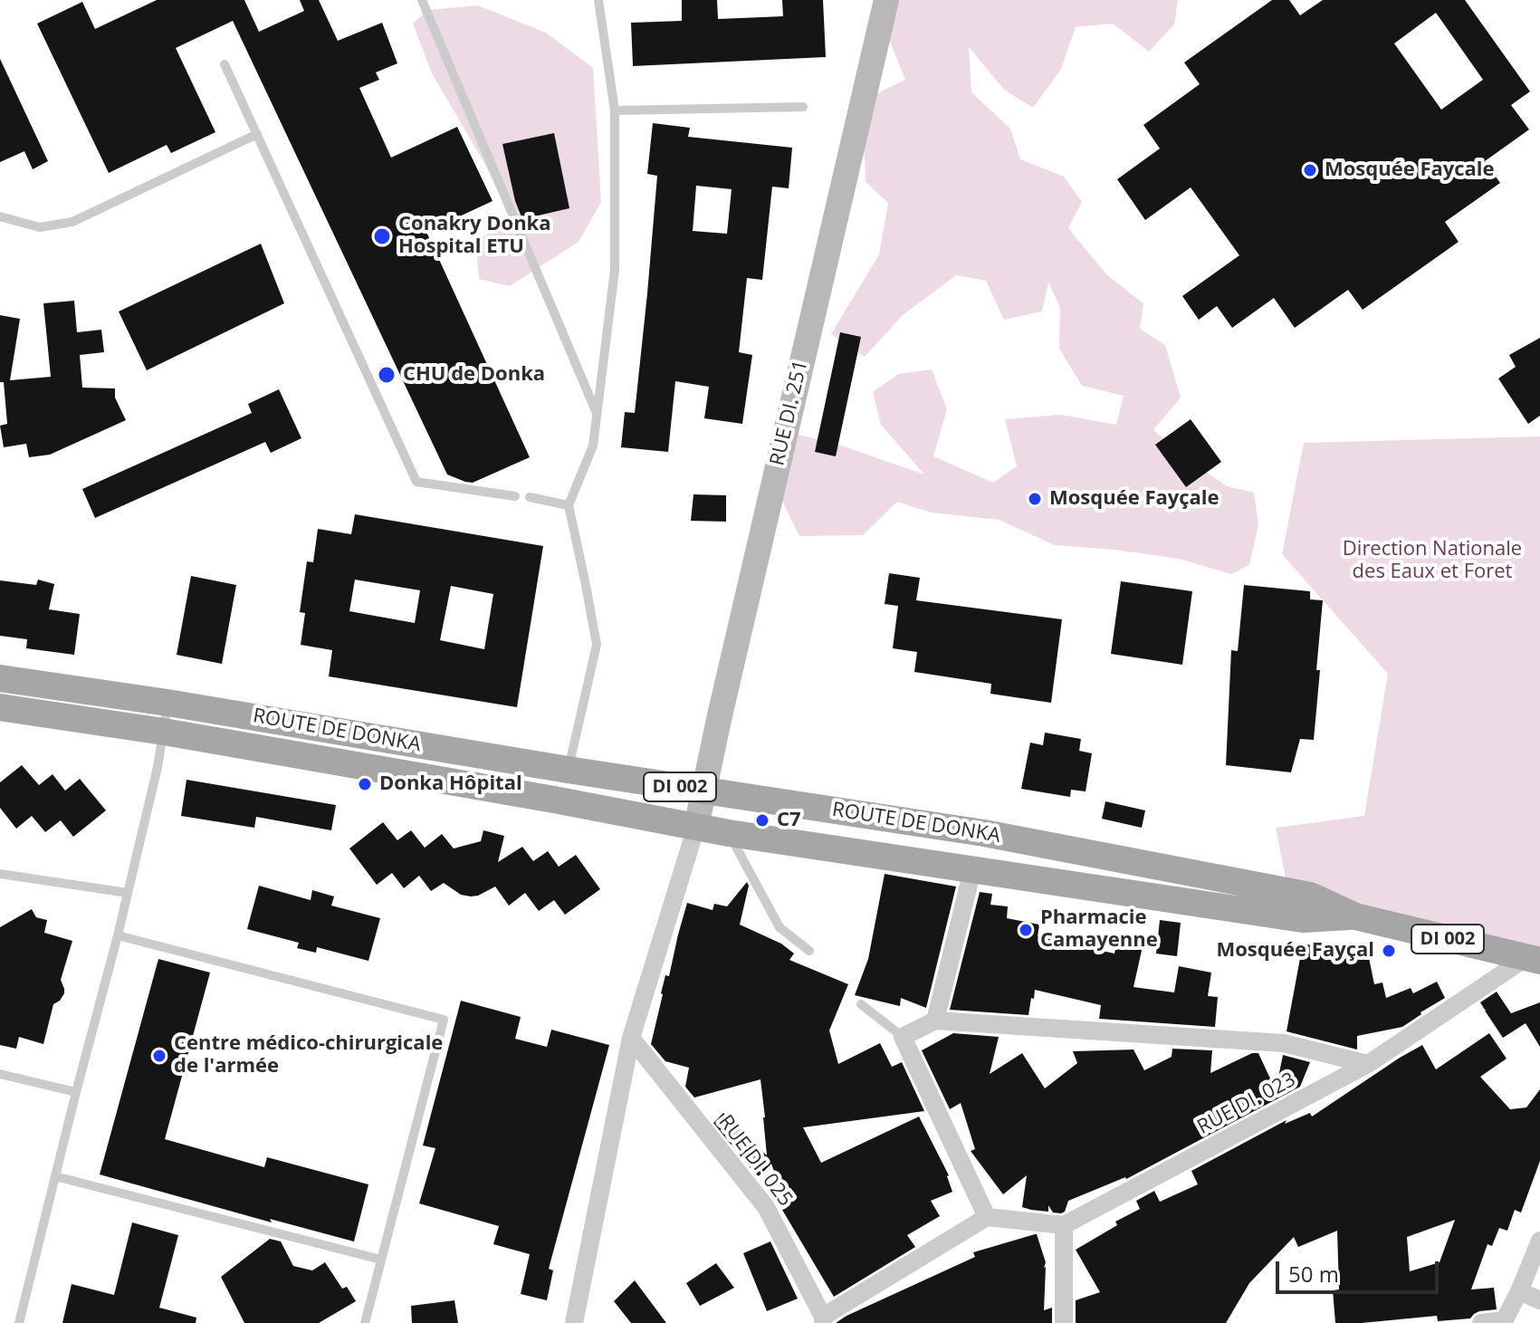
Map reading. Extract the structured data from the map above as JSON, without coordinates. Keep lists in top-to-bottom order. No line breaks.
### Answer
{"streets":{"main road":["RUE DI. 251","ROUTE DE DONKA","DI 002"],"street":["RUE DI. 023","RUE DI. 025"]},"crossings":[["RUE DI. 251","ROUTE DE DONKA"],["ROUTE DE DONKA","RUE DI. 023"]],"parks":["Direction Nationale des Eaux et Foret"],"places":["Mosquée Faycale","Conakry Donka Hospital ETU","CHU de Donka","Mosquée Fayçale","Donka Hôpital","C7","Pharmacie Camayenne","Mosquée Fayçal","Centre médico-chirurgicale de l'armée"],"scale_bar":"50 m"}
